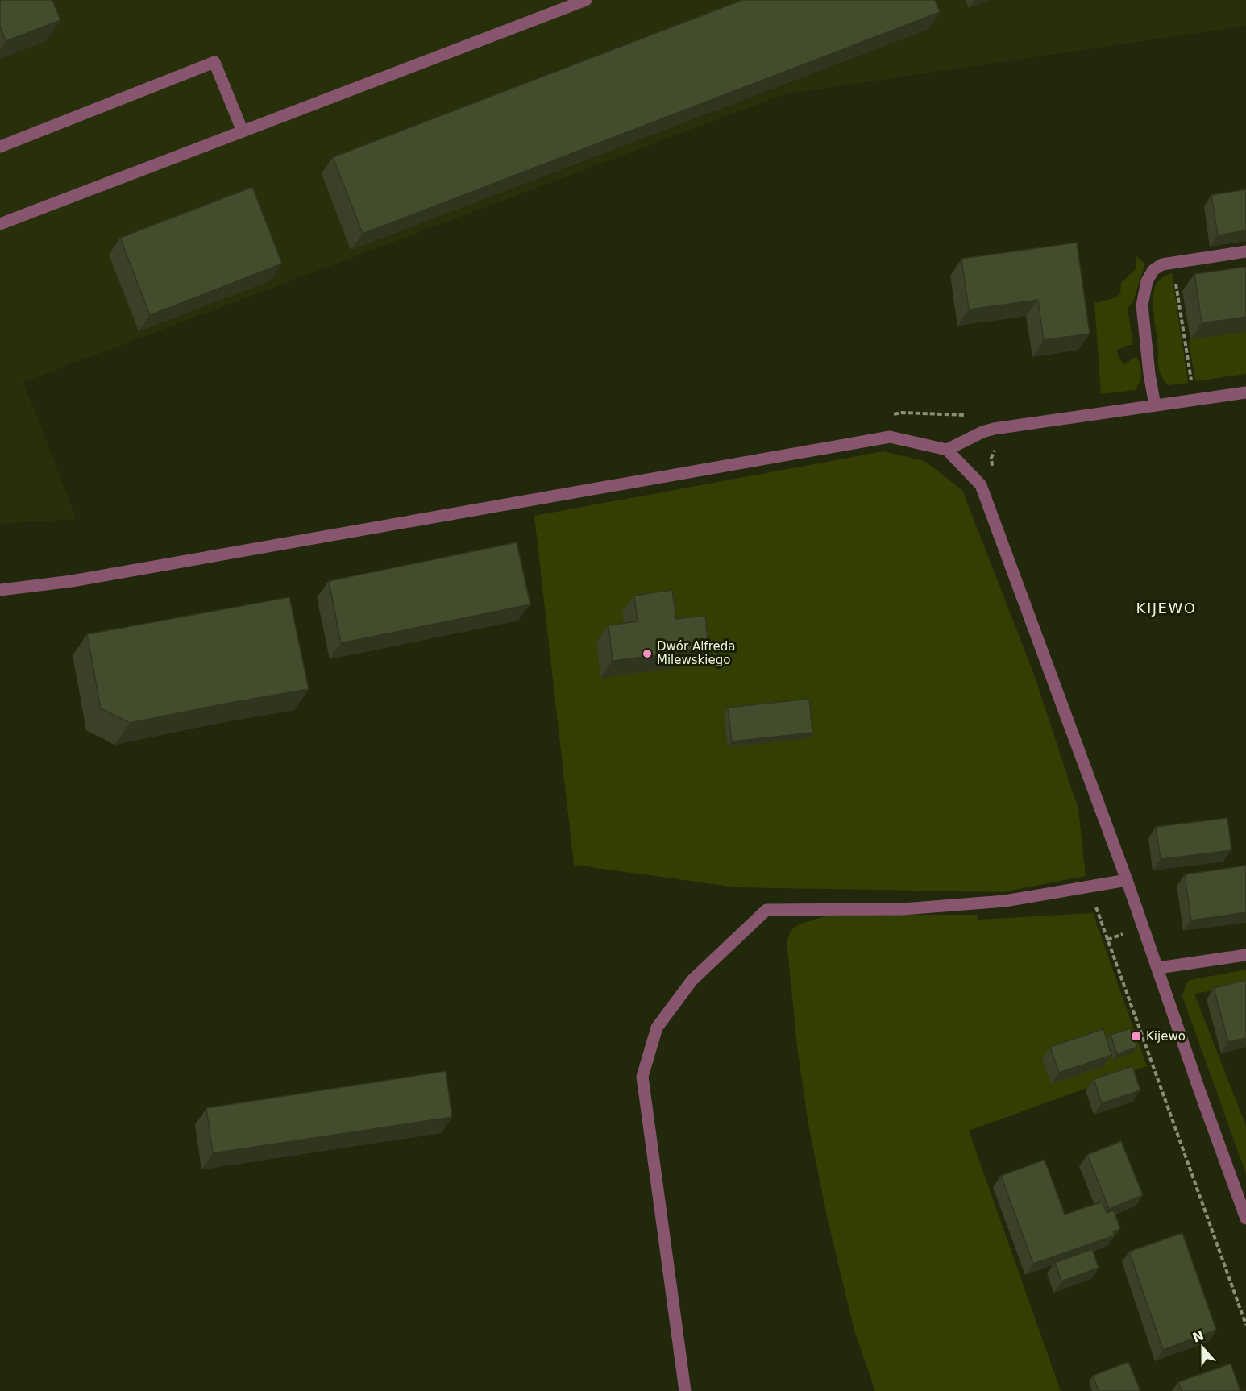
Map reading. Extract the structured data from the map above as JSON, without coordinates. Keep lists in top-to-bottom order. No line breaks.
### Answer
{"districts":["KIJEWO"],"places":{"other":["Dwór Alfreda Milewskiego"],"transit":["Kijewo"]},"north":"top"}
